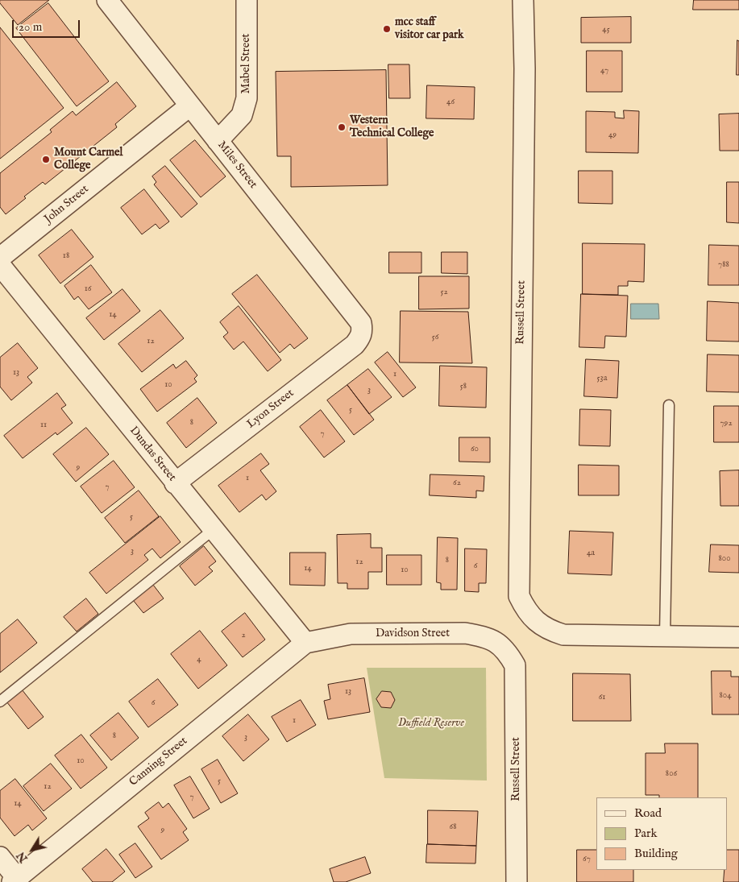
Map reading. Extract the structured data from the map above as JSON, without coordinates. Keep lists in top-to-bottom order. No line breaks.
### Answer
{"streets":{"street":["Mabel Street","Miles Street","John Street","Russell Street","Lyon Street","Dundas Street","Davidson Street","Canning Street"]},"crossings":[["Mabel Street","Miles Street"],["Miles Street","John Street"],["Miles Street","Lyon Street"],["Russell Street","Davidson Street"],["Lyon Street","Dundas Street"],["Dundas Street","Davidson Street"],["Dundas Street","Canning Street"],["Davidson Street","Canning Street"]],"parks":["Duffield Reserve"],"places":["mcc staff visitor car park","Western Technical College","Mount Carmel College"],"house_numbers":["45","47","46","49","18","788","16","52","14","56","12","13","1","53a","10","58","3","5","8","792","11","7","60","9","1","62","7","5","3","4a","800","8","12","6","14","10","2","4","13","804","61","6","1","8","3","10","806","5","12","7","14","68","9","67"],"legend":["Road","Park","Building"],"scale_bar":"20 m","north":"bottom left"}
